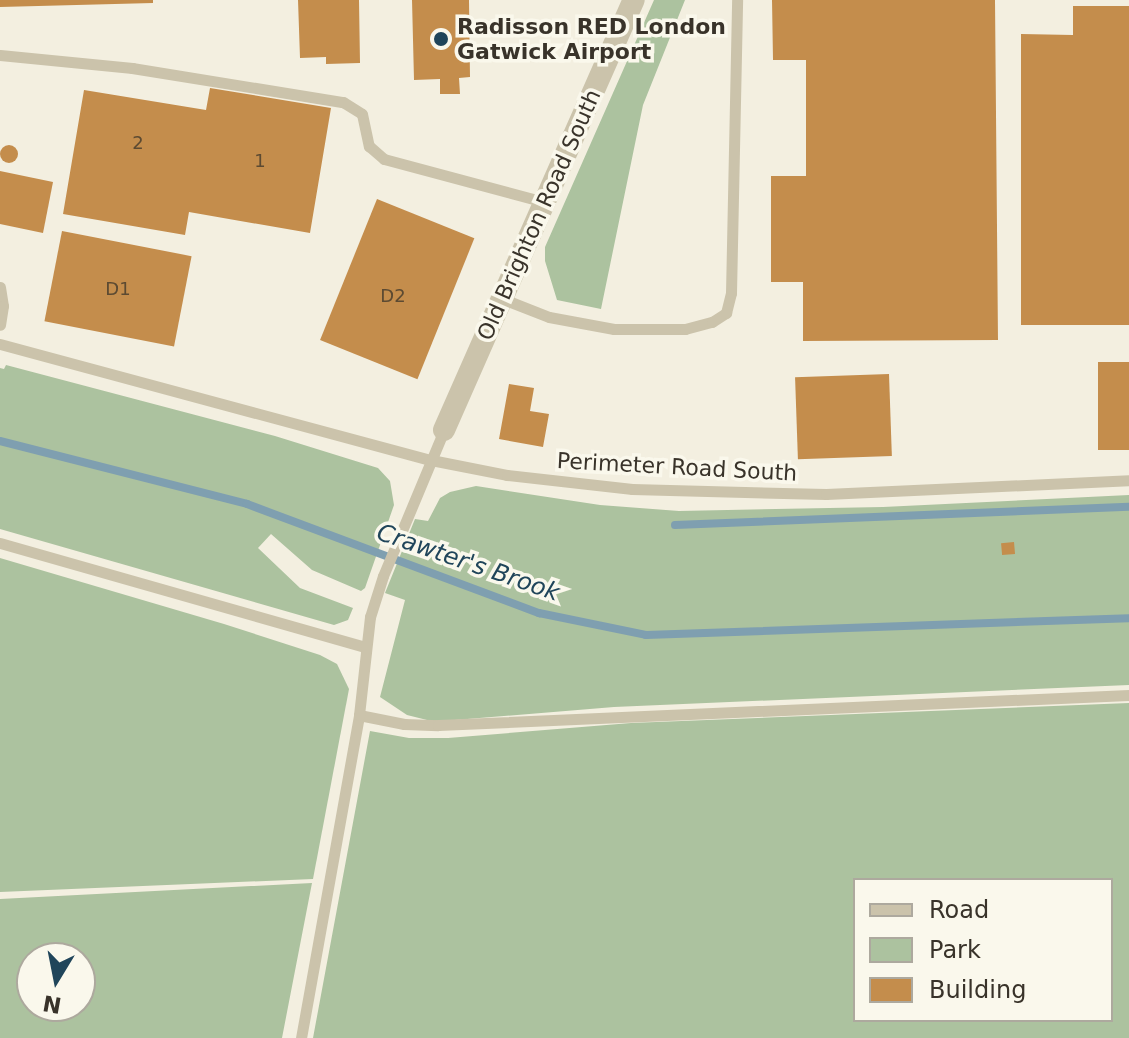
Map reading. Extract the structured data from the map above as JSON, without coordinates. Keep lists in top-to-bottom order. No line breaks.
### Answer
{"streets":{"street":["Old Brighton Road South"],"lane":["Perimeter Road South"]},"water":["Crawter's Brook"],"places":["Radisson RED London Gatwick Airport"],"house_numbers":["2","1","D1","D2"],"legend":["Road","Park","Building"],"north":"bottom"}
